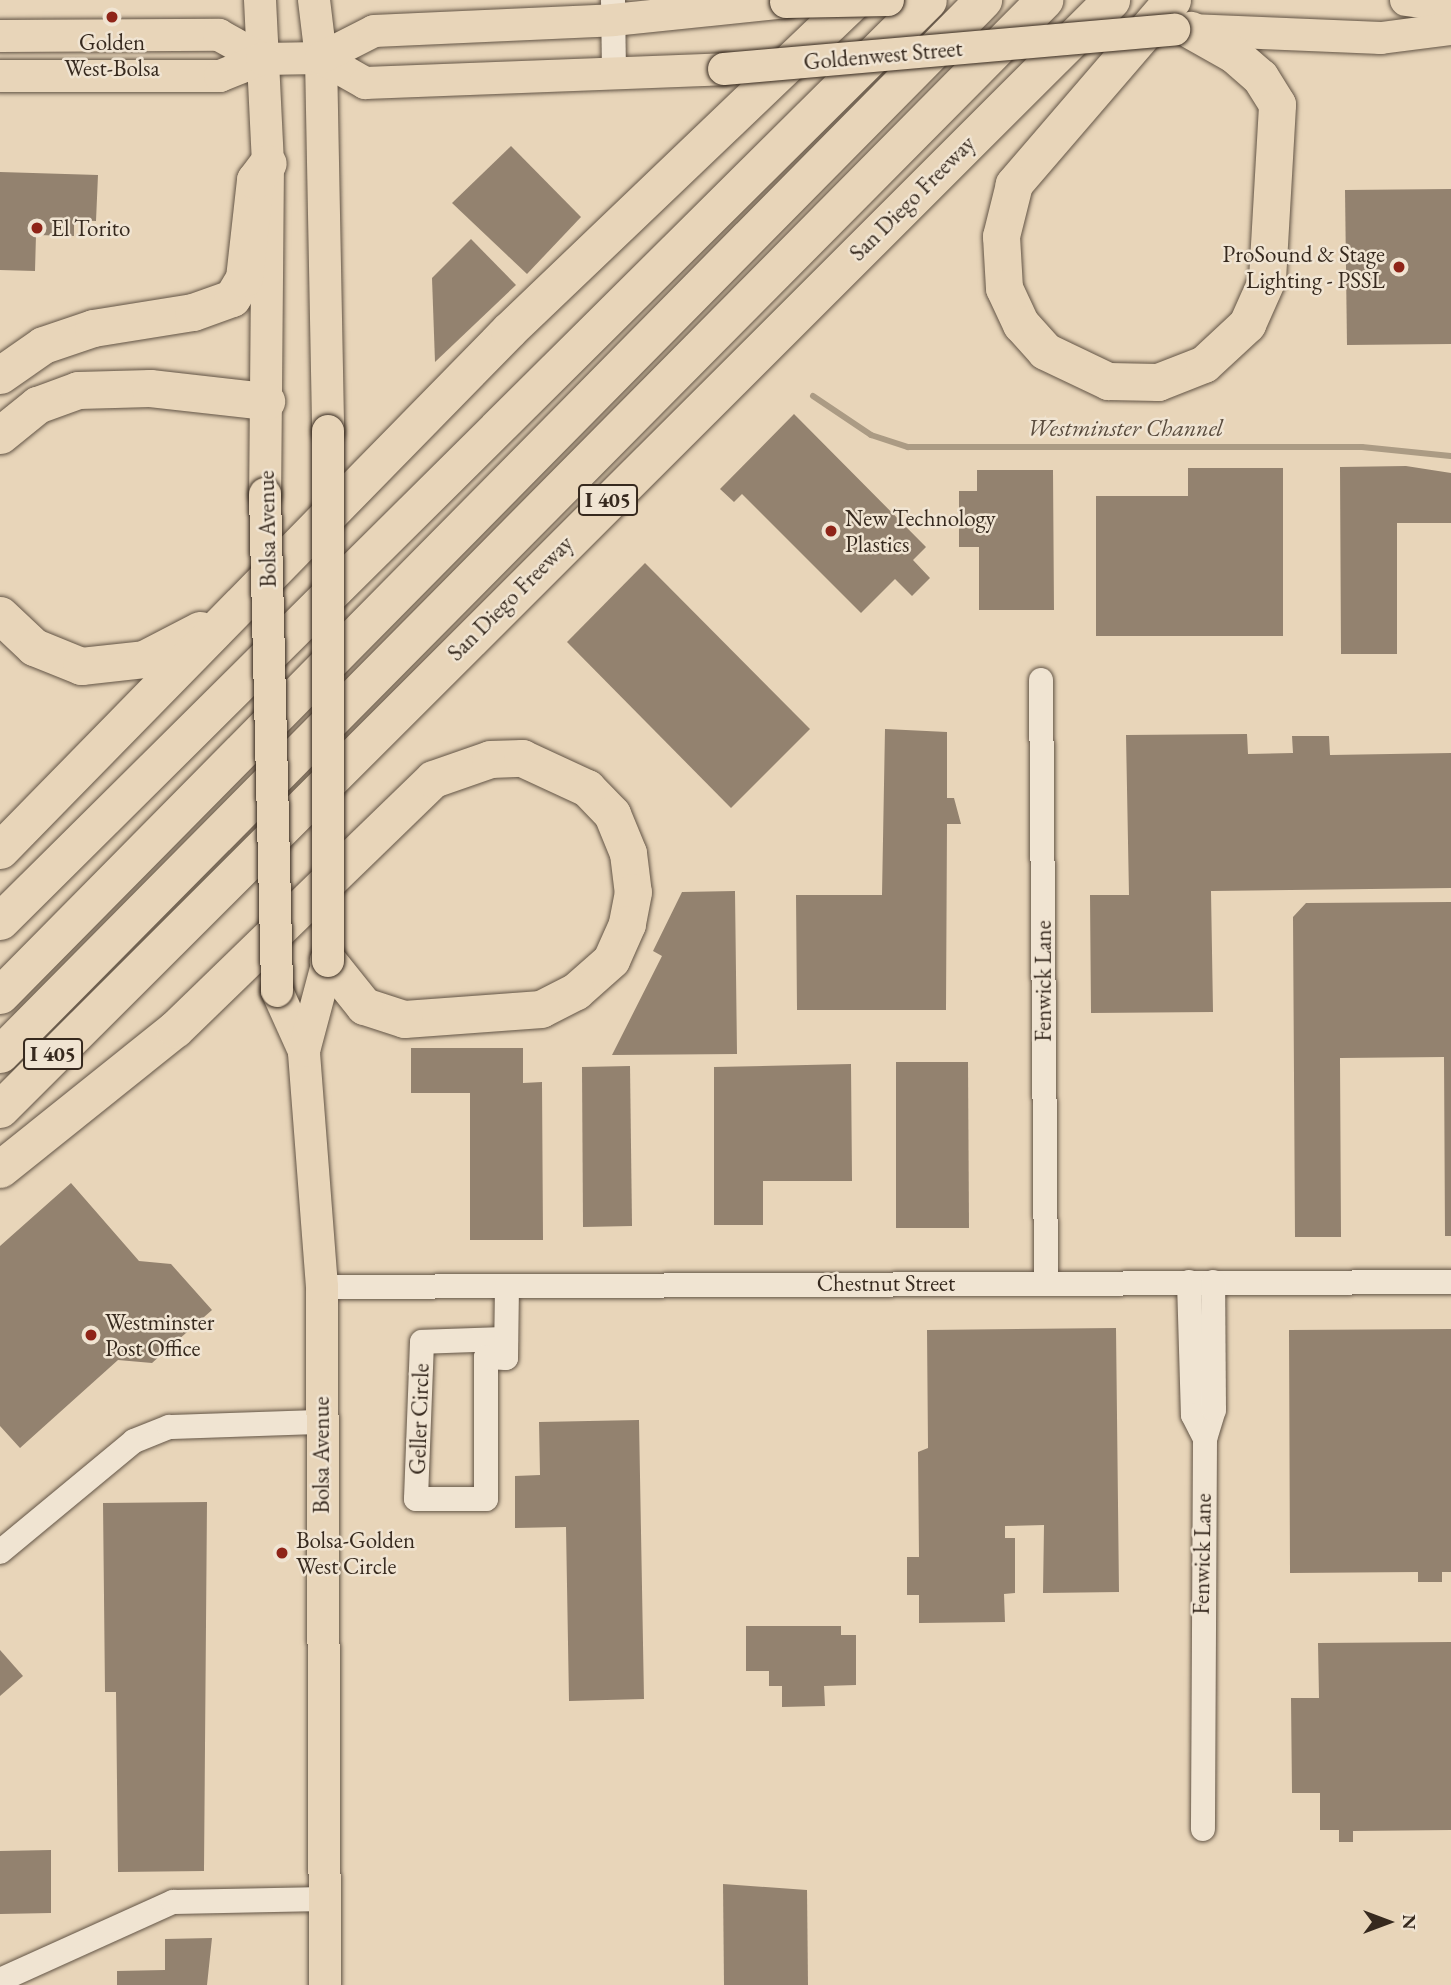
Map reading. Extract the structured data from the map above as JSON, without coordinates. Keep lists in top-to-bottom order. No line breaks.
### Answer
{"streets":{"highway":["San Diego Freeway","I 405"],"main road":["Goldenwest Street","Bolsa Avenue"],"street":["Fenwick Lane","Chestnut Street","Geller Circle"]},"crossings":[["Goldenwest Street","Bolsa Avenue"],["Bolsa Avenue","Chestnut Street"],["Fenwick Lane","Chestnut Street"]],"water":["Westminster Channel"],"places":["Golden West-Bolsa","El Torito","ProSound & Stage Lighting - PSSL","New Technology Plastics","Westminster Post Office","Bolsa-Golden West Circle"],"north":"right"}
